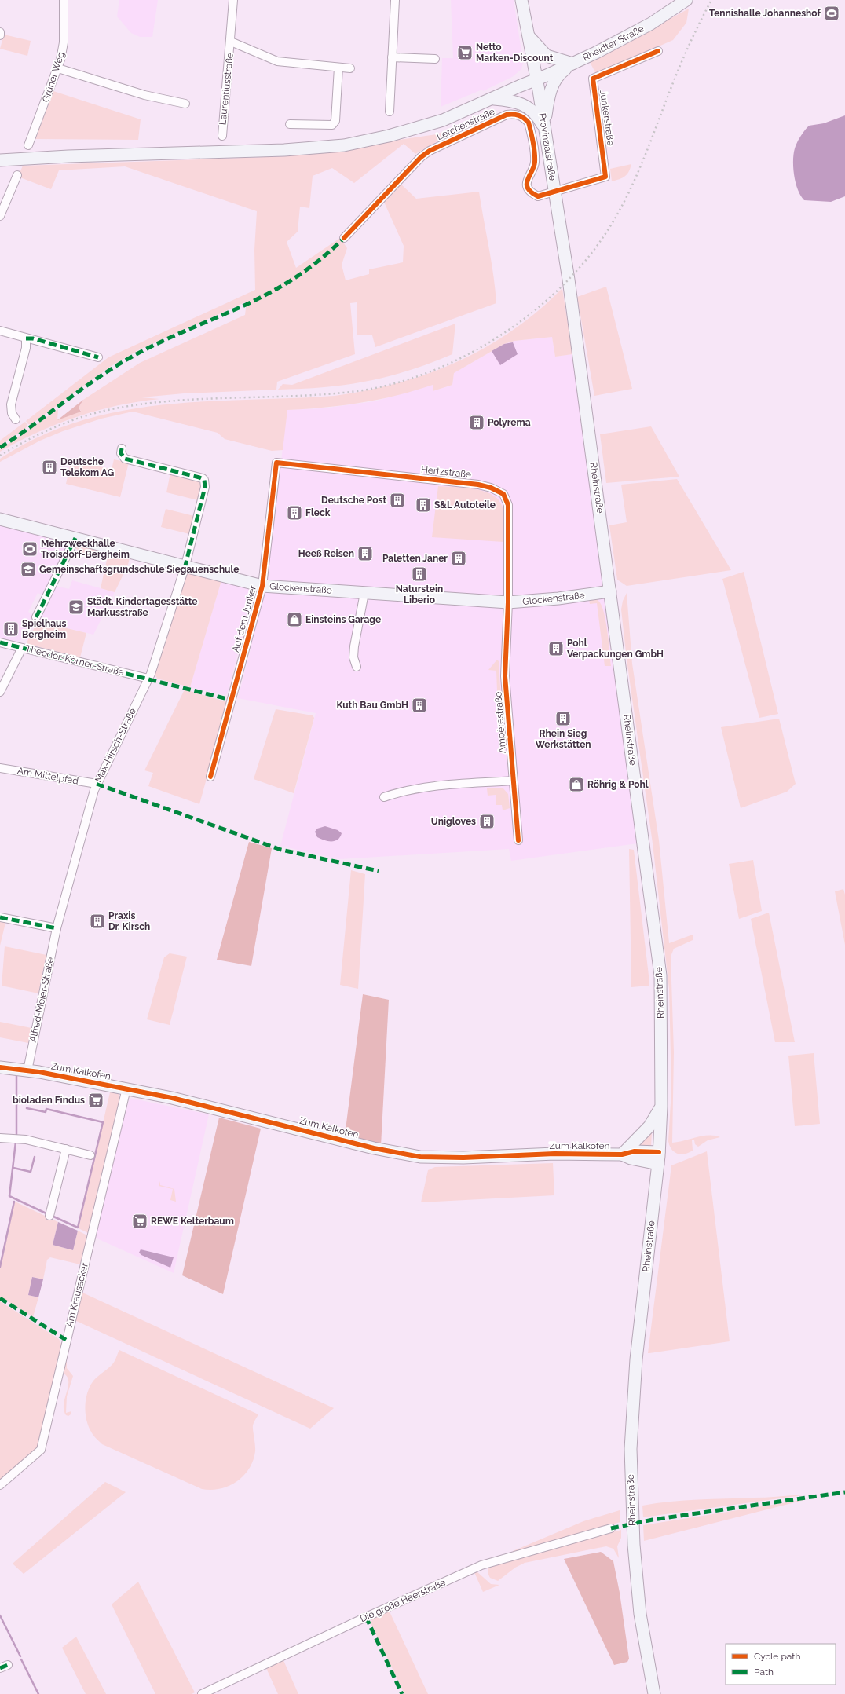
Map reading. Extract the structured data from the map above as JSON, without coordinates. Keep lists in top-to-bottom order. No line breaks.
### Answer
{"streets":{"main road":["Rheidter Straße","Provinzialstraße","Rheinstraße","Glockenstraße","Zum Kalkofen"],"street":["Grüner Weg","Laurentiusstraße","Junkerstraße","Lerchenstraße","Hertzstraße","Auf dem Junker","Theodor-Körner-Straße","Ampèrestraße","Max-Hirsch-Straße","Am Mittelpfad","Alfred-Meier-Straße","Am Krausacker","Die große Heerstraße"]},"crossings":[["Rheidter Straße","Provinzialstraße"],["Junkerstraße","Lerchenstraße"],["Junkerstraße","Provinzialstraße"],["Lerchenstraße","Provinzialstraße"],["Provinzialstraße","Rheinstraße"],["Hertzstraße","Glockenstraße"],["Hertzstraße","Auf dem Junker"],["Hertzstraße","Ampèrestraße"],["Rheinstraße","Glockenstraße"],["Rheinstraße","Zum Kalkofen"],["Glockenstraße","Auf dem Junker"],["Glockenstraße","Ampèrestraße"],["Glockenstraße","Max-Hirsch-Straße"],["Theodor-Körner-Straße","Max-Hirsch-Straße"],["Max-Hirsch-Straße","Am Mittelpfad"],["Max-Hirsch-Straße","Alfred-Meier-Straße"],["Alfred-Meier-Straße","Zum Kalkofen"],["Zum Kalkofen","Am Krausacker"]],"places":{"sports":["Tennishalle Johanneshof","Mehrzweckhalle Troisdorf-Bergheim"],"supermarket":["Netto Marken-Discount","bioladen Findus","REWE Kelterbaum"],"building":["Polyrema","Deutsche Telekom AG","Deutsche Post","S&L Autoteile","Fleck","Heeß Reisen","Paletten Janer","Naturstein Liberio","Spielhaus Bergheim","Pohl Verpackungen GmbH","Kuth Bau GmbH","Rhein Sieg Werkstätten","Unigloves","Praxis Dr. Kirsch"],"school or university":["Gemeinschaftsgrundschule Siegauenschule","Städt. Kindertagesstätte Markusstraße"],"shop":["Einsteins Garage","Röhrig & Pohl"]},"legend":["Cycle path","Path"]}
